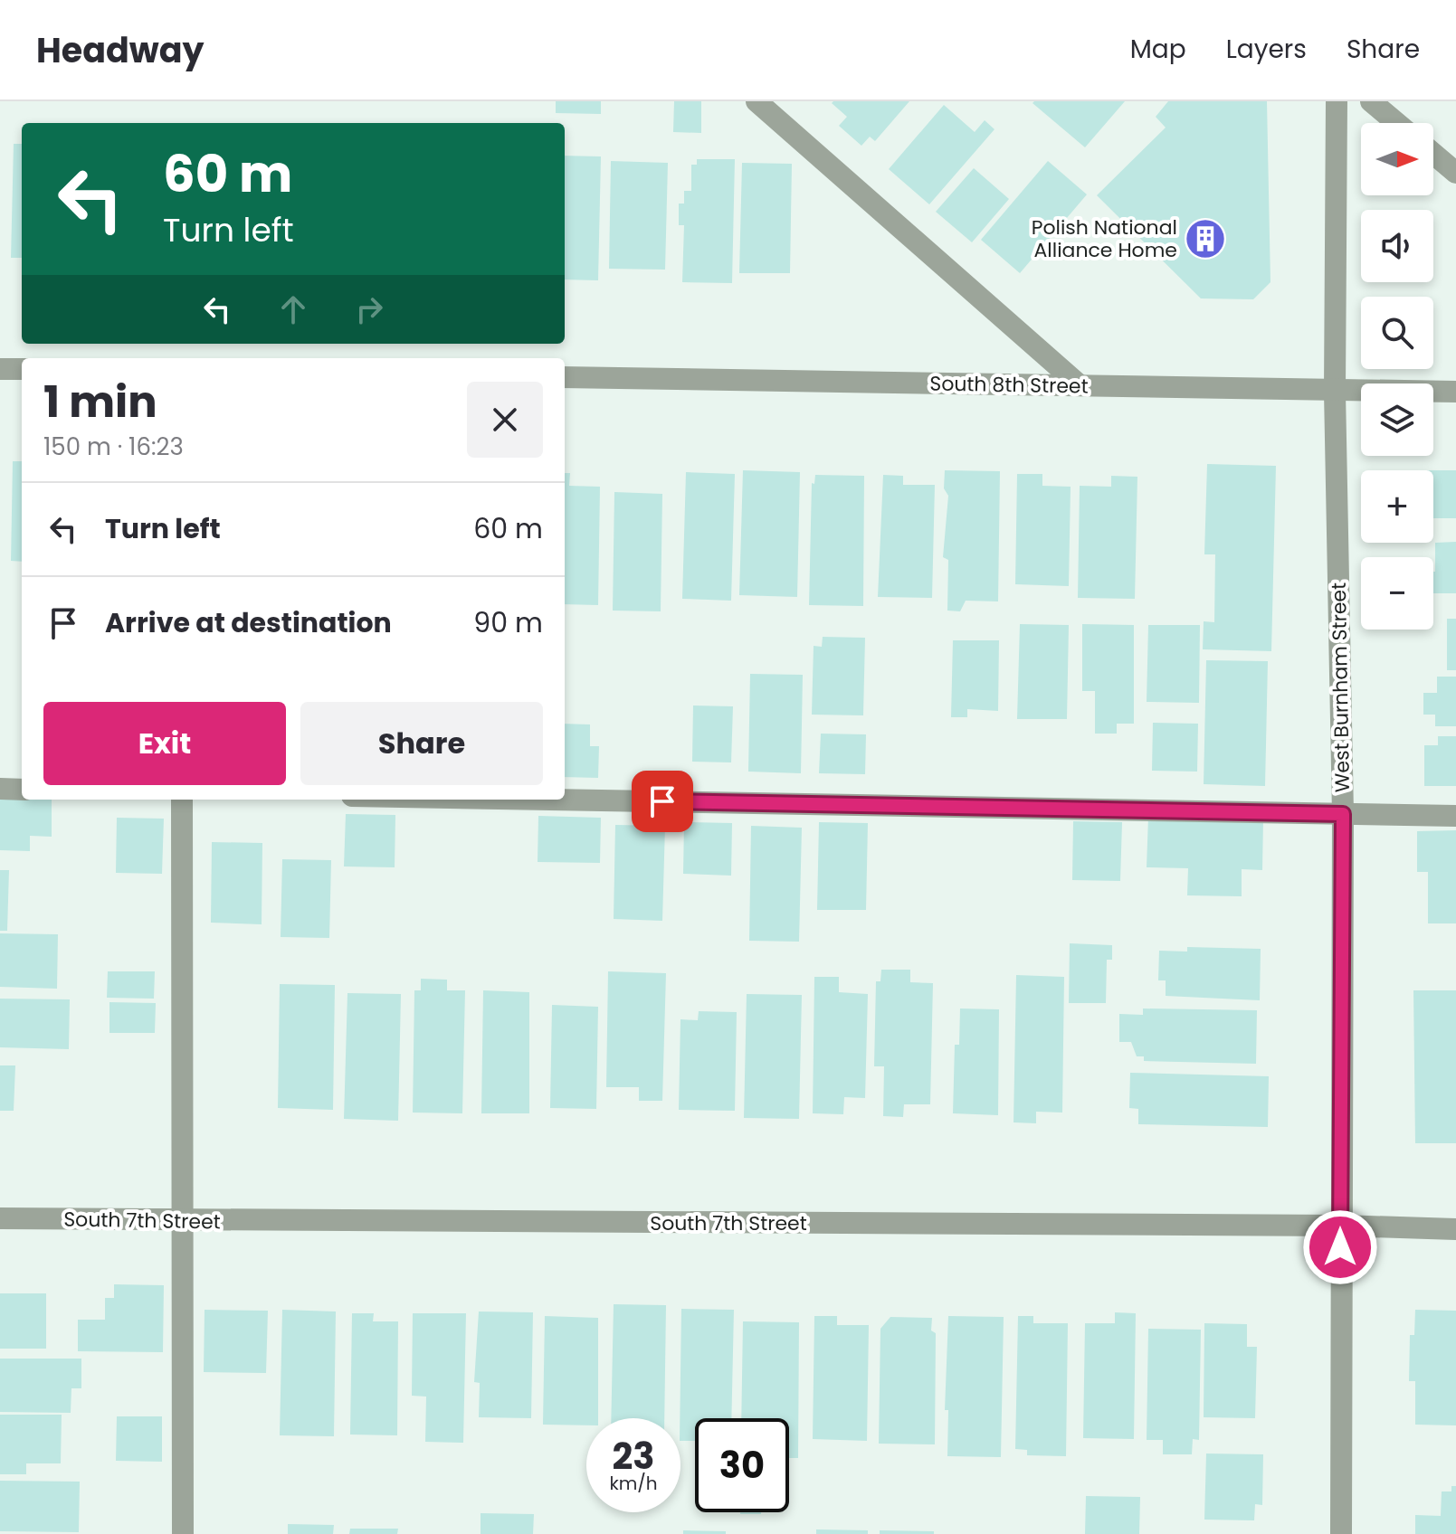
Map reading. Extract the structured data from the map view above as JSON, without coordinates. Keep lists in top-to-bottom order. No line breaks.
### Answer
{"streets":{"street":["South 8th Street","West Burnham Street","South 7th Street"]},"crossings":[["South 8th Street","West Burnham Street"],["West Burnham Street","South 7th Street"]],"places":{"building":["Polish National Alliance Home"]},"north":"right","page":{"header":"Headway","nav":["Map","Layers","Share"],"map_buttons":["+","−"],"turn":["60 m","Turn left"],"heading":["1 min","150 m · 16:23"],"list":[{"name":"Turn left","value":"60 m"},{"name":"Arrive at destination","value":"90 m"}],"buttons":["Exit","Share"],"speed":"23 km/h","limit":"30"}}
